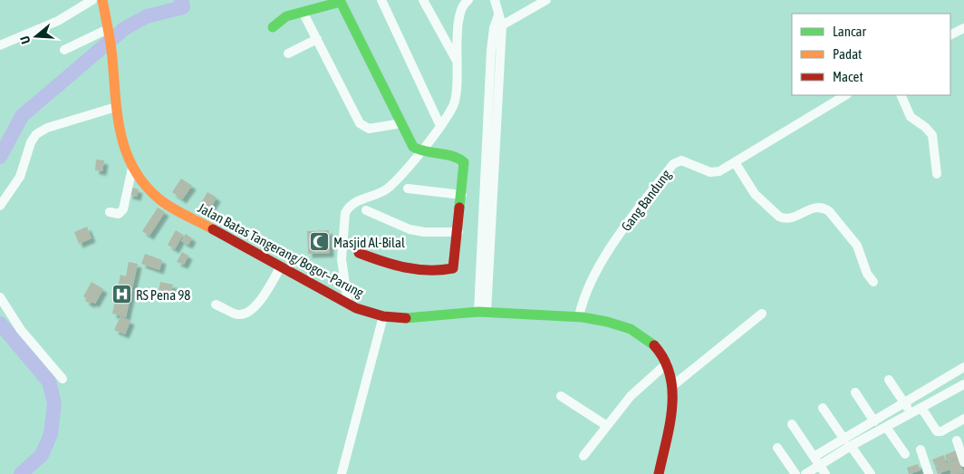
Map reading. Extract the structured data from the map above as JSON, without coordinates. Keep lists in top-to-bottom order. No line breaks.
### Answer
{"streets":{"main road":["Jalan Batas Tangerang/Bogor–Parung"],"street":["Gang Bandung"]},"crossings":[["Gang Bandung","Jalan Batas Tangerang/Bogor–Parung"]],"places":{"mosque":["Masjid Al-Bilal"],"hospital":["RS Pena 98"]},"legend":["Lancar","Padat","Macet"],"north":"left"}
